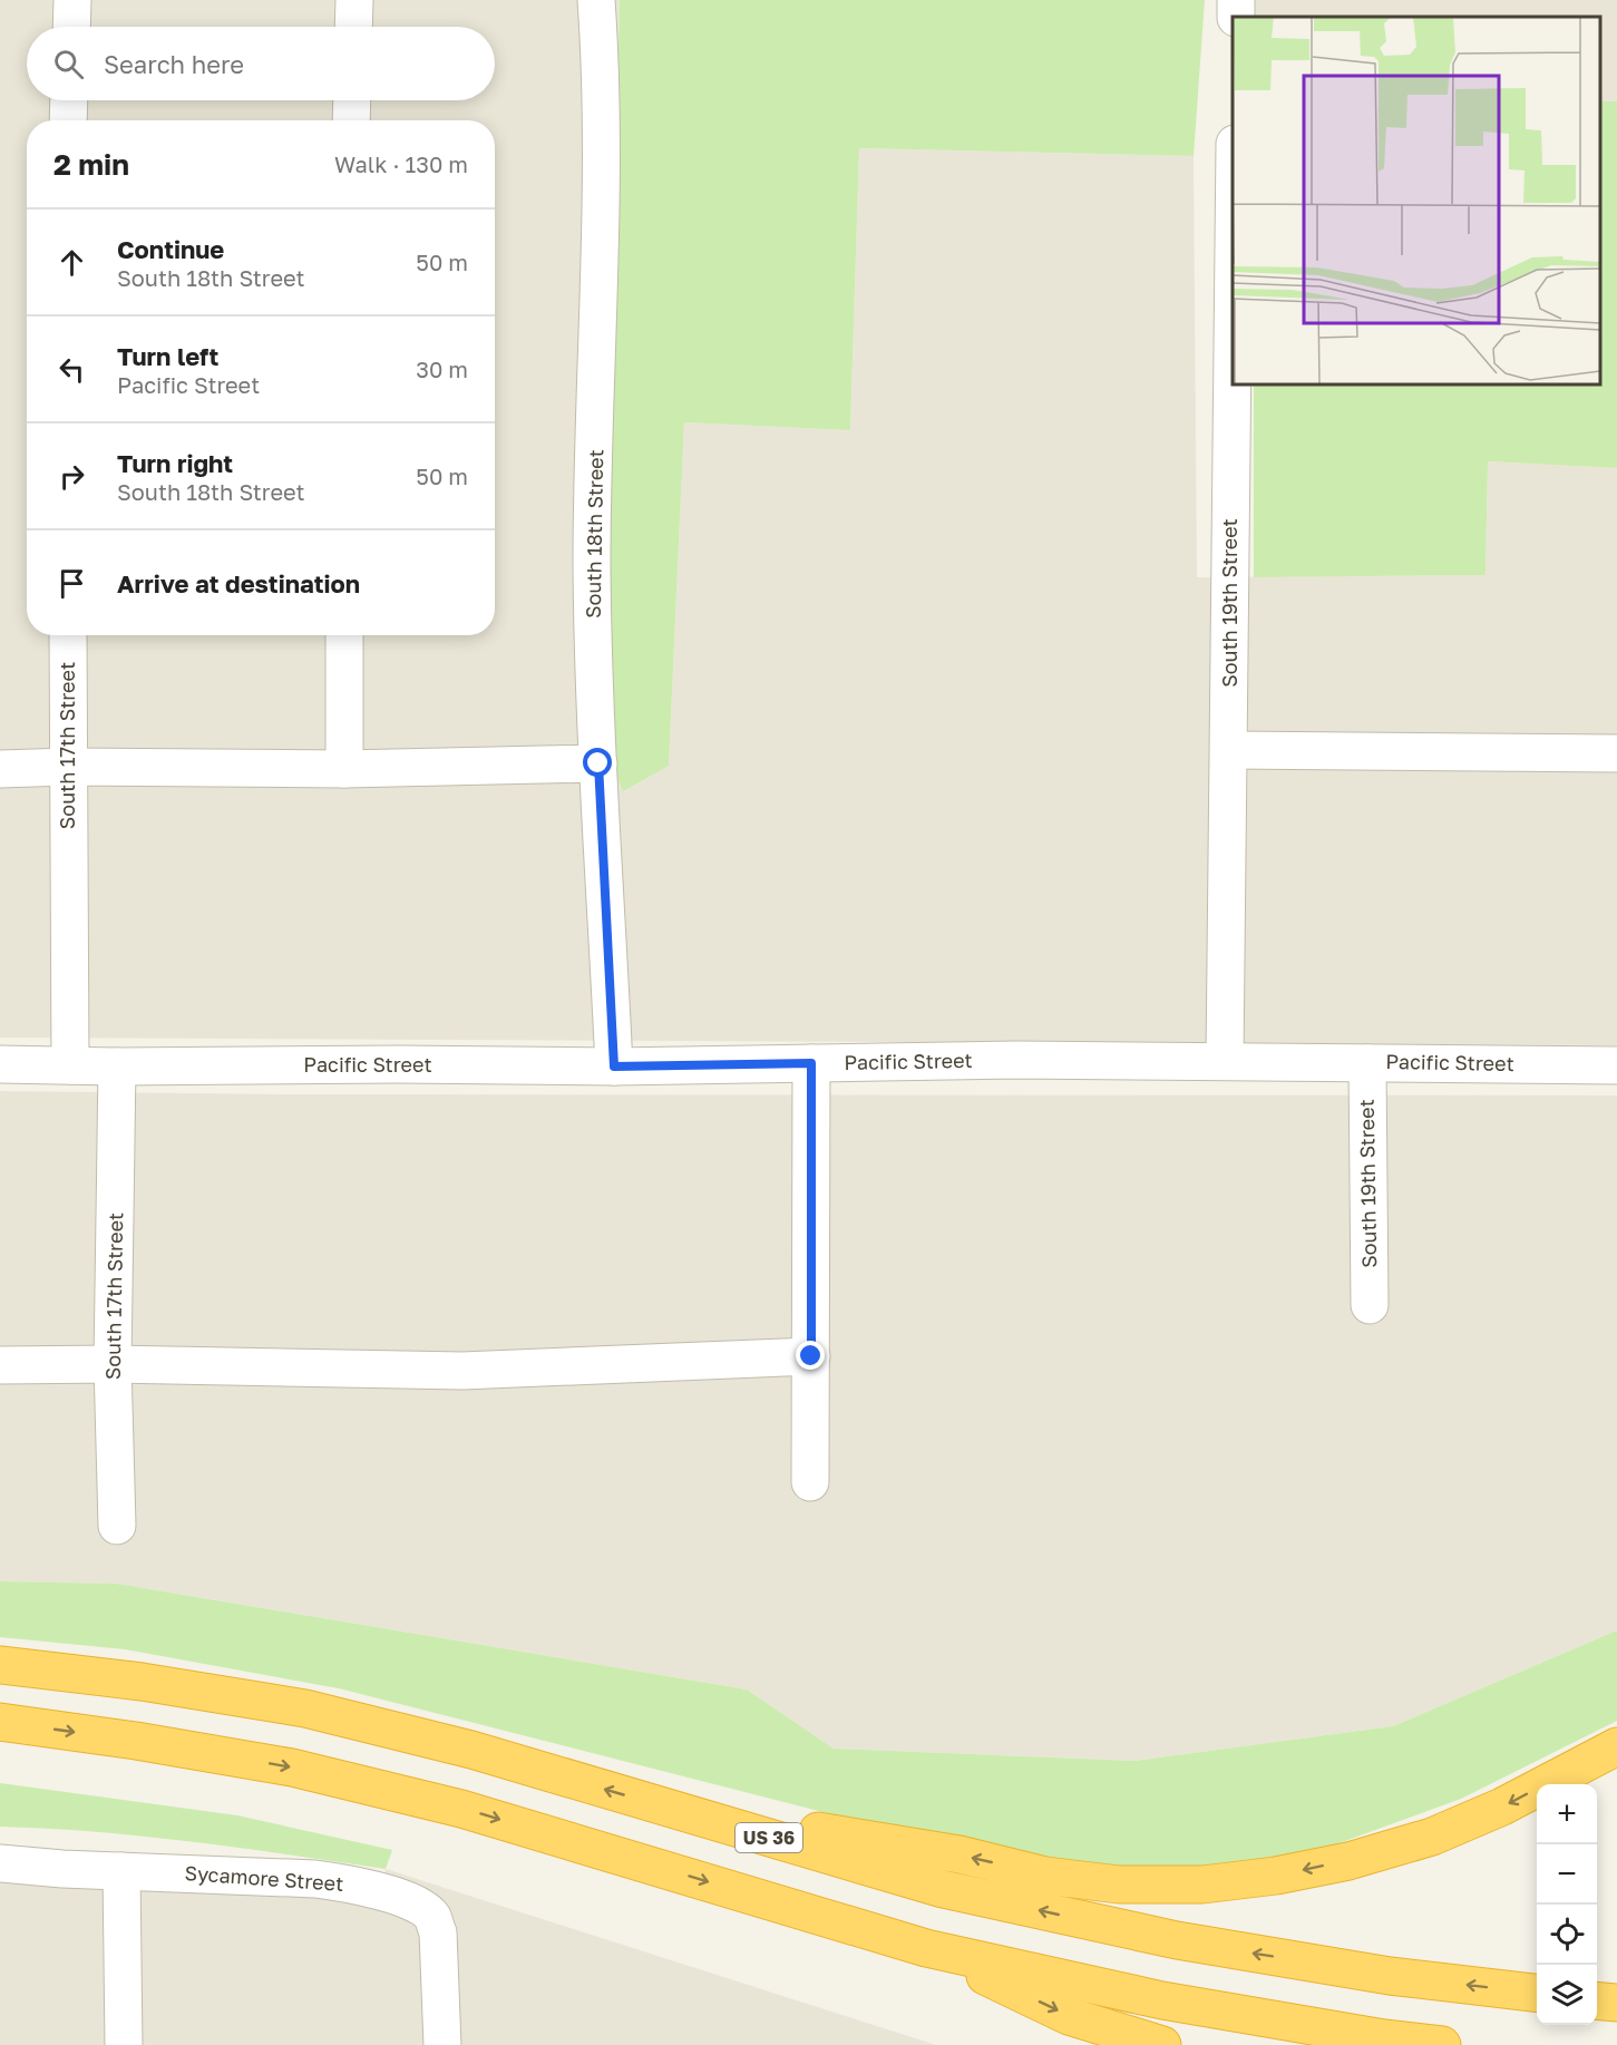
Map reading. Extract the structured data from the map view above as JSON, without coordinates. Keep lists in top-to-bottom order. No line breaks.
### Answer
{"streets":{"highway":["US 36"],"street":["South 18th Street","South 19th Street","South 17th Street","Pacific Street","Sycamore Street"]},"crossings":[["South 18th Street","Pacific Street"],["South 19th Street","Pacific Street"],["South 17th Street","Pacific Street"]],"page":{"search":"Search here","heading":["2 min","Walk · 130 m"],"list":[["Continue","South 18th Street","50 m"],["Turn left","Pacific Street","30 m"],["Turn right","South 18th Street","50 m"],"Arrive at destination"],"map_buttons":["+","−"]}}
